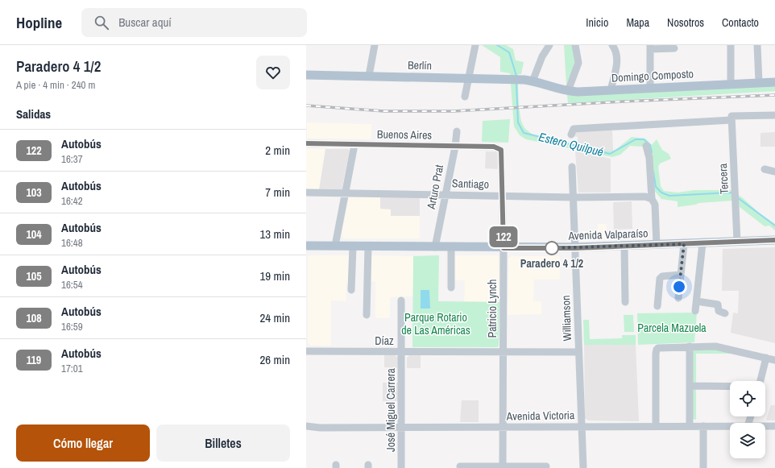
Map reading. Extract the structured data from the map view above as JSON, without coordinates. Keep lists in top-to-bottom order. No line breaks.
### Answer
{"streets":{"main road":["Berlín","Domingo Composto","Avenida Valparaíso"],"street":["Buenos Aires","Tercera","Santiago","Arturo Prat","Patricio Lynch","Williamson","Díaz","José Miguel Carrera","Avenida Victoria"]},"crossings":[["Berlín","Domingo Composto"],["Buenos Aires","Arturo Prat"],["Buenos Aires","Patricio Lynch"],["Tercera","Avenida Valparaíso"],["Santiago","Arturo Prat"],["Santiago","Patricio Lynch"],["Santiago","Williamson"],["Arturo Prat","Avenida Valparaíso"],["Avenida Valparaíso","Patricio Lynch"],["Avenida Valparaíso","Williamson"],["Patricio Lynch","Díaz"],["Patricio Lynch","Avenida Victoria"],["Williamson","Díaz"],["Williamson","Avenida Victoria"],["Díaz","José Miguel Carrera"],["José Miguel Carrera","Avenida Victoria"]],"water":["Estero Quilpué"],"parks":["Parque Rotario de Las Américas","Parcela Mazuela"],"places":["Paradero 4 1/2"],"lines":["bus line 122"],"page":{"header":"Hopline","search":"Buscar aquí","nav":["Inicio","Mapa","Nosotros","Contacto"],"heading":[["Paradero 4 1/2","A pie · 4 min · 240 m"],"Salidas"],"on_map":"122","list":[{"mark":"122","name":"Autobús","note":"16:37","value":"2 min"},{"mark":"103","name":"Autobús","note":"16:42","value":"7 min"},{"mark":"104","name":"Autobús","note":"16:48","value":"13 min"},{"mark":"105","name":"Autobús","note":"16:54","value":"19 min"},{"mark":"108","name":"Autobús","note":"16:59","value":"24 min"},{"mark":"119","name":"Autobús","note":"17:01","value":"26 min"}],"buttons":["Cómo llegar","Billetes"]}}
